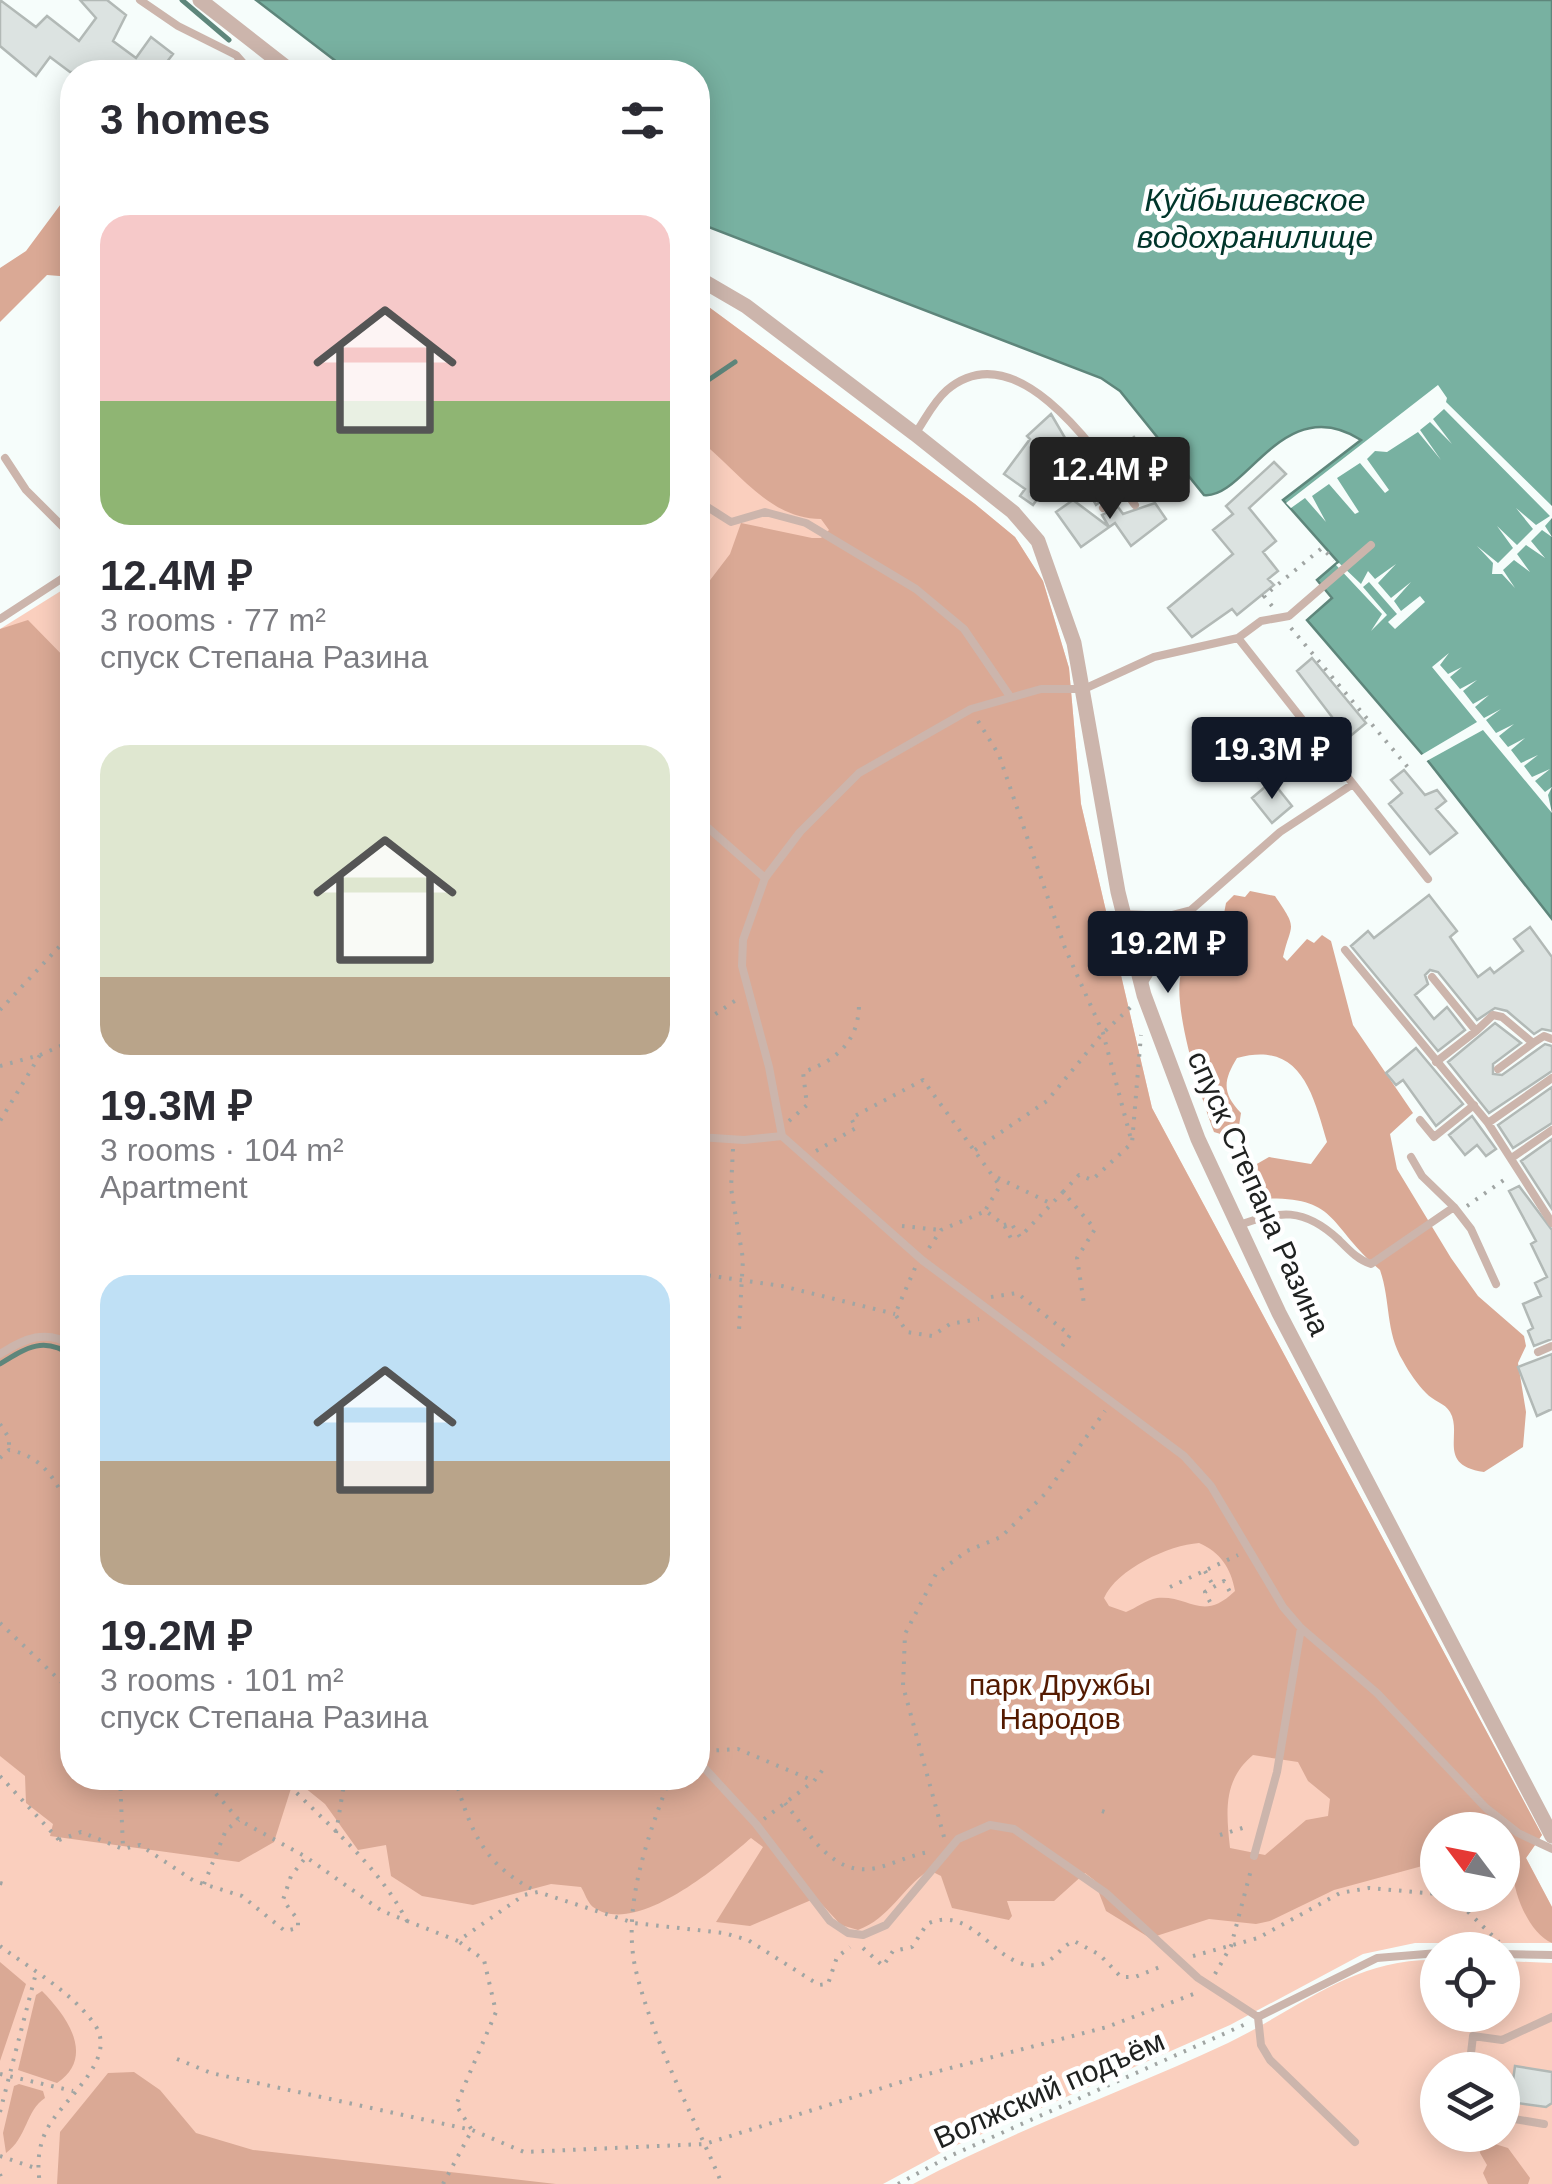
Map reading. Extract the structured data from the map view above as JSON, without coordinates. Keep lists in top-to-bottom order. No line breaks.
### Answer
{"streets":{"street":["спуск Степана Разина"],"path":["Волжский подъём"]},"water":["Куйбышевское водохранилище"],"parks":["парк Дружбы Народов"],"north":"top left","page":{"heading":"3 homes","list":[{"name":"12.4M ₽","note":"3 rooms · 77 m² · спуск Степана Разина"},{"name":"19.3M ₽","note":"3 rooms · 104 m² · Apartment"},{"name":"19.2M ₽","note":"3 rooms · 101 m² · спуск Степана Разина"}],"price":["12.4M ₽","19.3M ₽","19.2M ₽"]}}
